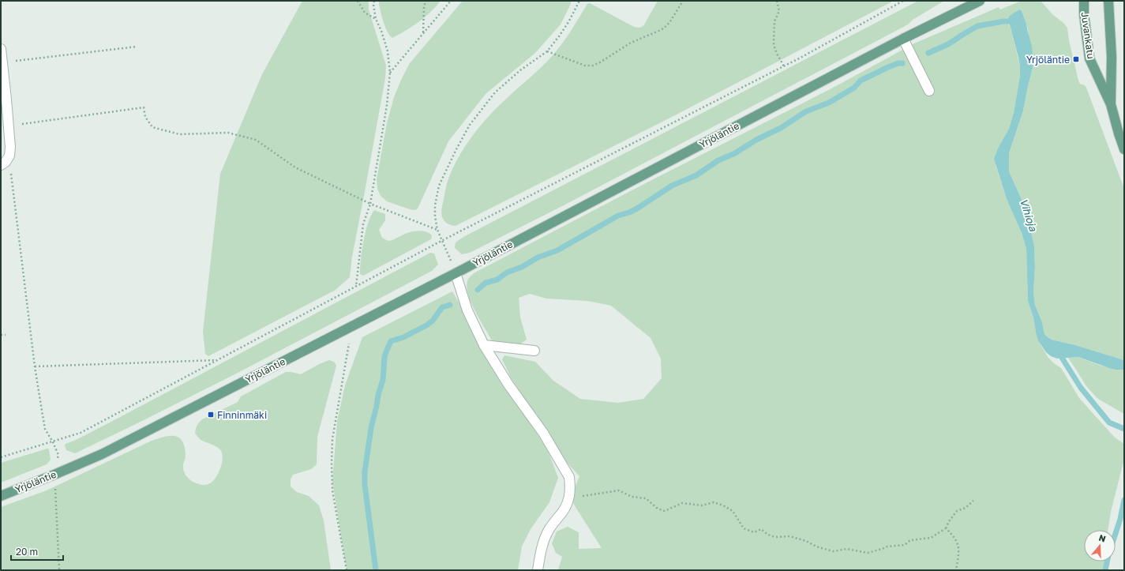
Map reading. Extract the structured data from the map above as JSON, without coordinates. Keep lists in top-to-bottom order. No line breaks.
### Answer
{"streets":{"main road":["Juvankatu","Yrjöläntie"]},"water":["Vihioja"],"places":{"transit":["Yrjöläntie","Finninmäki"]},"scale_bar":"20 m","north":"top"}
